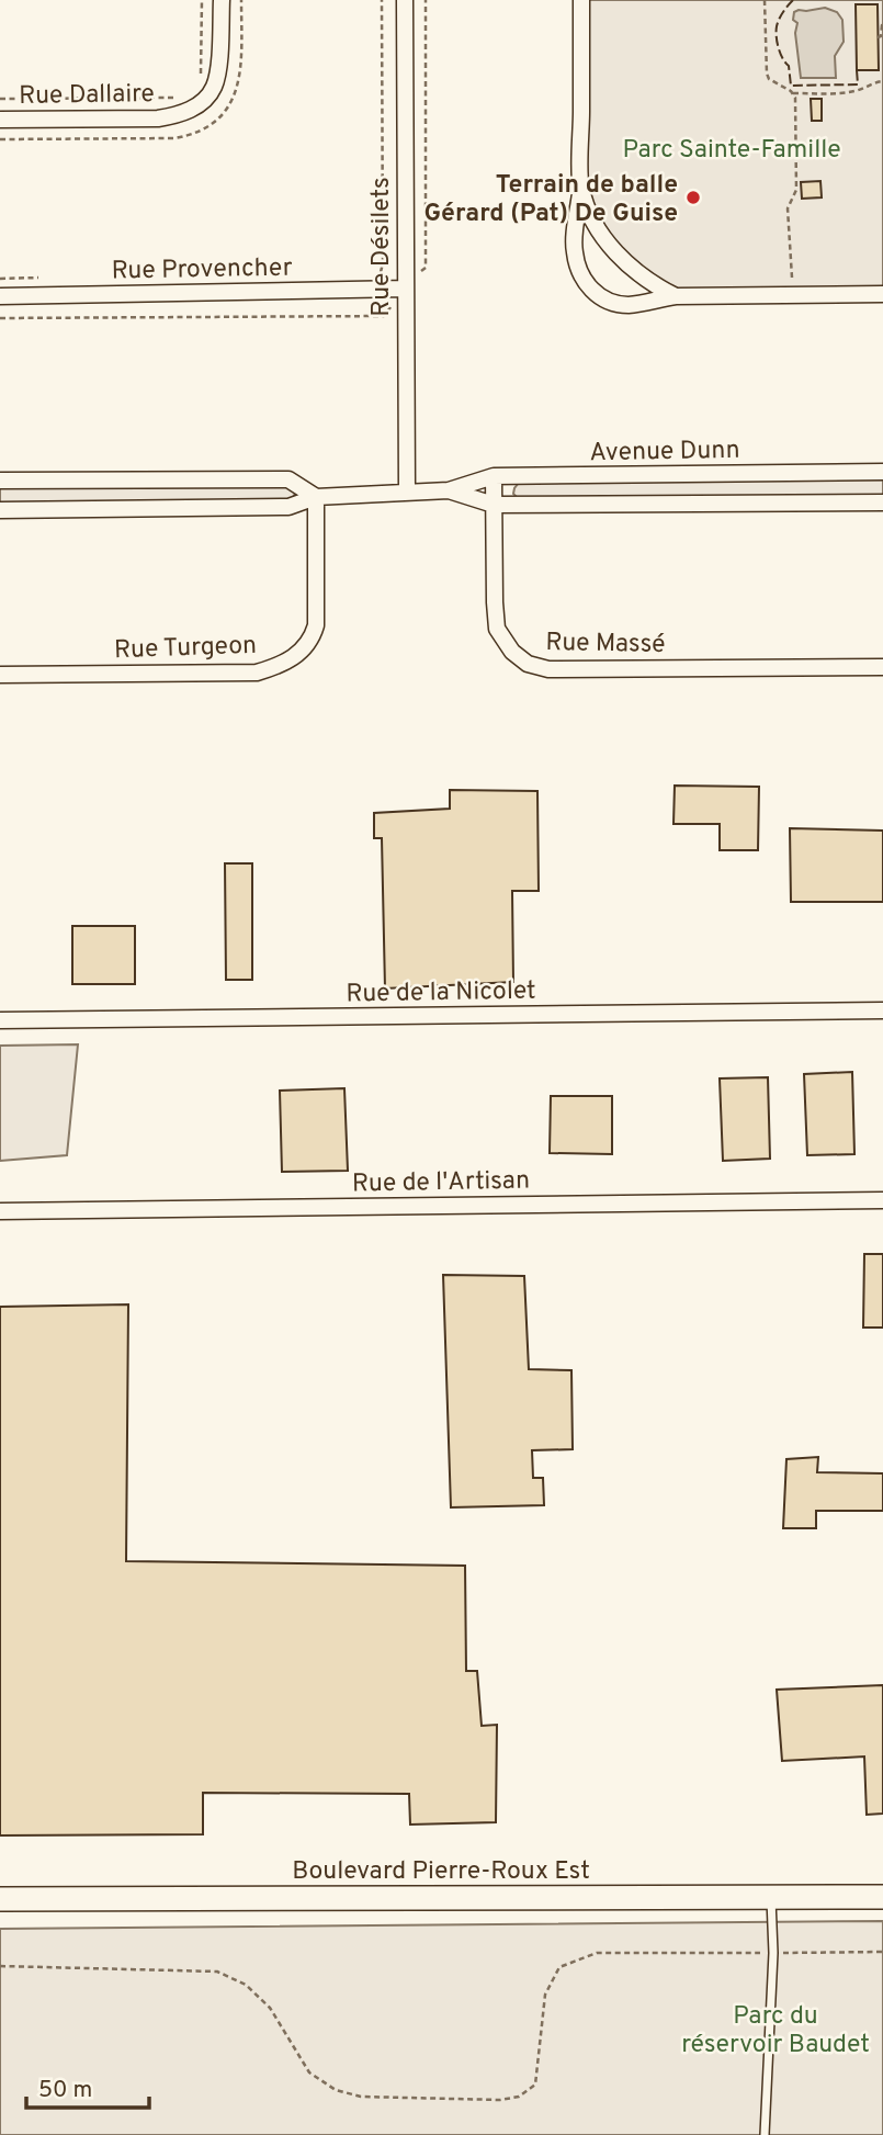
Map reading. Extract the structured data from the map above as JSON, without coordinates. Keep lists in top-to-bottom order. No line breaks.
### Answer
{"streets":{"main road":["Boulevard Pierre-Roux Est"],"street":["Rue Dallaire","Rue Désilets","Rue Provencher","Avenue Dunn","Rue Massé","Rue Turgeon","Rue de la Nicolet","Rue de l'Artisan"]},"crossings":[["Rue Désilets","Rue Provencher"],["Rue Désilets","Avenue Dunn"],["Avenue Dunn","Rue Massé"],["Avenue Dunn","Rue Turgeon"]],"parks":["Parc Sainte-Famille","Parc du réservoir Baudet"],"places":["Terrain de balle Gérard (Pat) De Guise"],"scale_bar":"50 m"}
